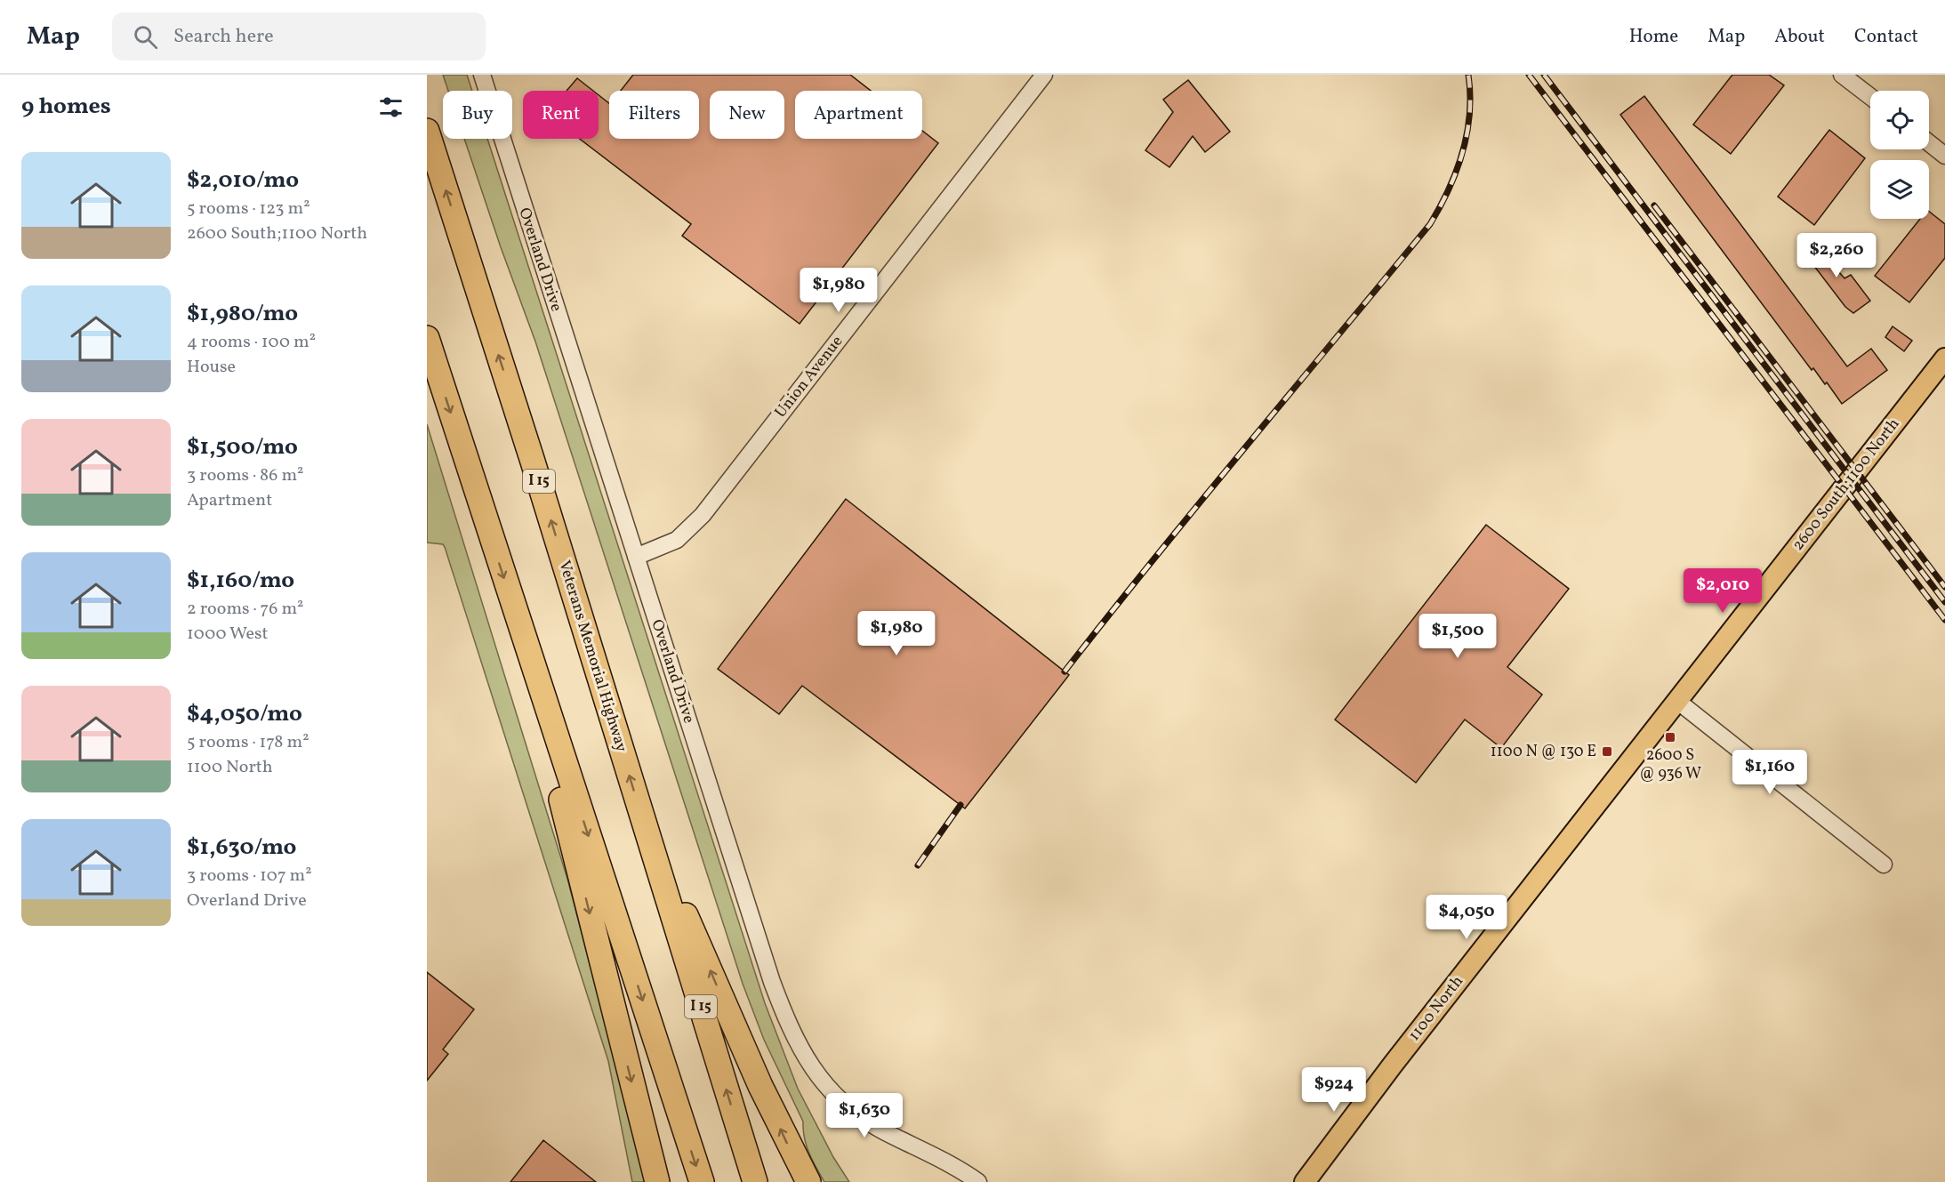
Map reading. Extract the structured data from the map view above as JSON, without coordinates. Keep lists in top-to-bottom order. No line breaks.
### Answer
{"streets":{"highway":["I 15","Veterans Memorial Highway"],"main road":["2600 South;1100 North","1100 North"],"street":["Overland Drive","Union Avenue"]},"crossings":[["Overland Drive","Union Avenue"],["2600 South;1100 North","1100 North"]],"places":{"transit":["2600 S @ 936 W","1100 N @ 130 E"]},"page":{"header":"Map","search":"Search here","nav":["Home","Map","About","Contact"],"heading":"9 homes","chip":["Buy","Rent","Filters","New","Apartment"],"list":[{"name":"$2,010/mo","note":"5 rooms · 123 m² · 2600 South;1100 North"},{"name":"$1,980/mo","note":"4 rooms · 100 m² · House"},{"name":"$1,500/mo","note":"3 rooms · 86 m² · Apartment"},{"name":"$1,160/mo","note":"2 rooms · 76 m² · 1000 West"},{"name":"$4,050/mo","note":"5 rooms · 178 m² · 1100 North"},{"name":"$1,630/mo","note":"3 rooms · 107 m² · Overland Drive"}],"price":["$2,260","$1,980","$2,010","$1,980","$1,500","$1,160","$4,050","$924","$1,630"]}}
